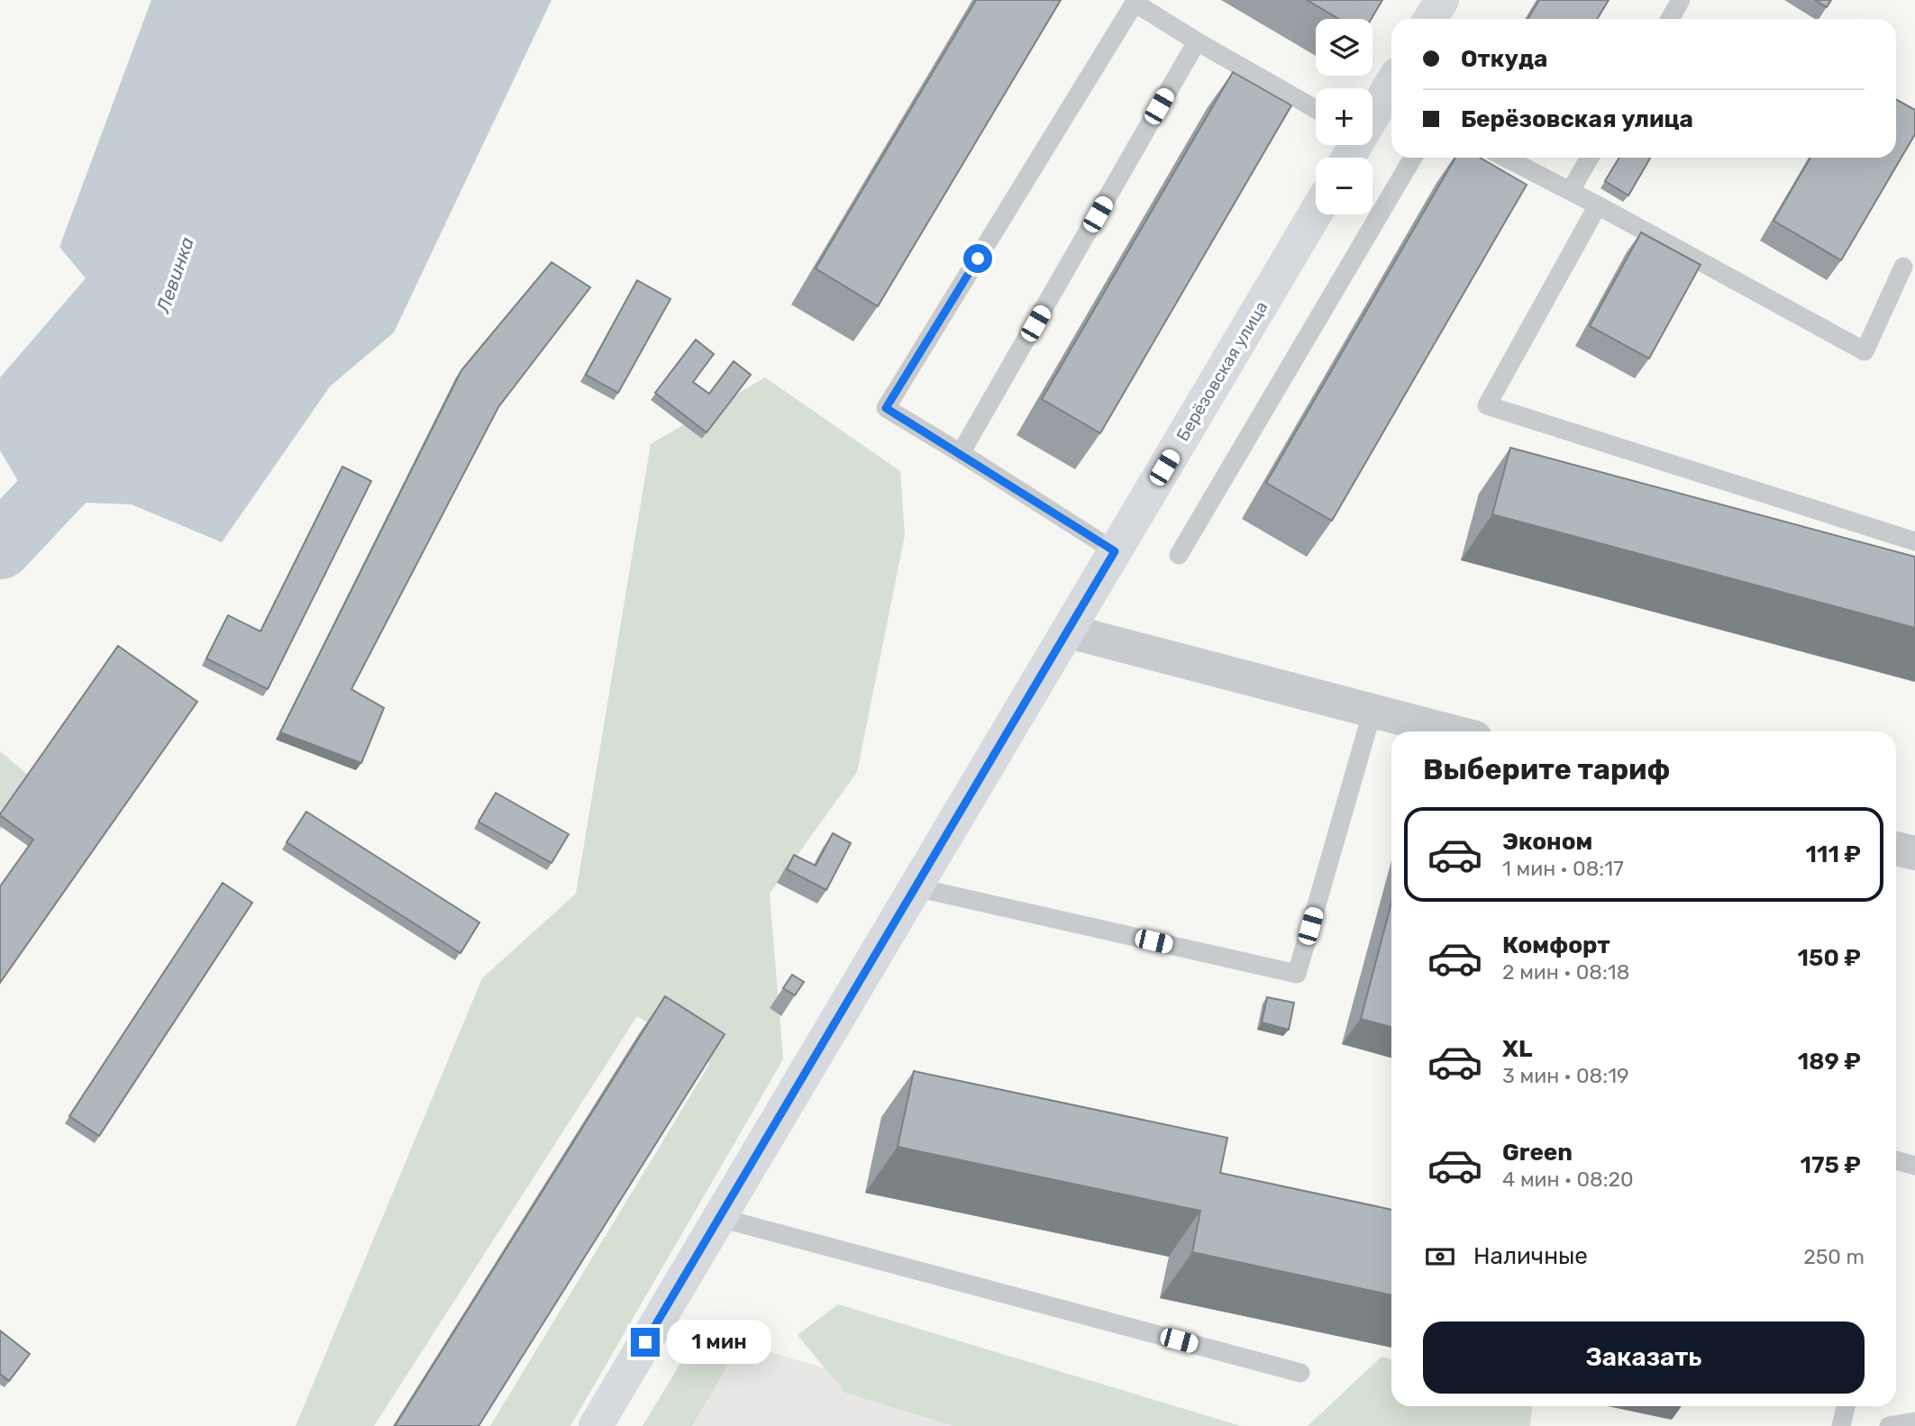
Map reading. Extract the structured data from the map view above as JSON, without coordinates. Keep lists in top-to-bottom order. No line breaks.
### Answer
{"streets":{"street":["Берёзовская улица"]},"water":["Левинка"],"page":{"map_buttons":["+","−"],"banner":["Откуда","Берёзовская улица"],"heading":"Выберите тариф","list":[{"name":"Эконом","note":"1 мин · 08:17","value":"111 ₽"},{"name":"Комфорт","note":"2 мин · 08:18","value":"150 ₽"},{"name":"XL","note":"3 мин · 08:19","value":"189 ₽"},{"name":"Green","note":"4 мин · 08:20","value":"175 ₽"}],"pay":["Наличные","250 m"],"buttons":"Заказать","bubble":"1 мин"}}
